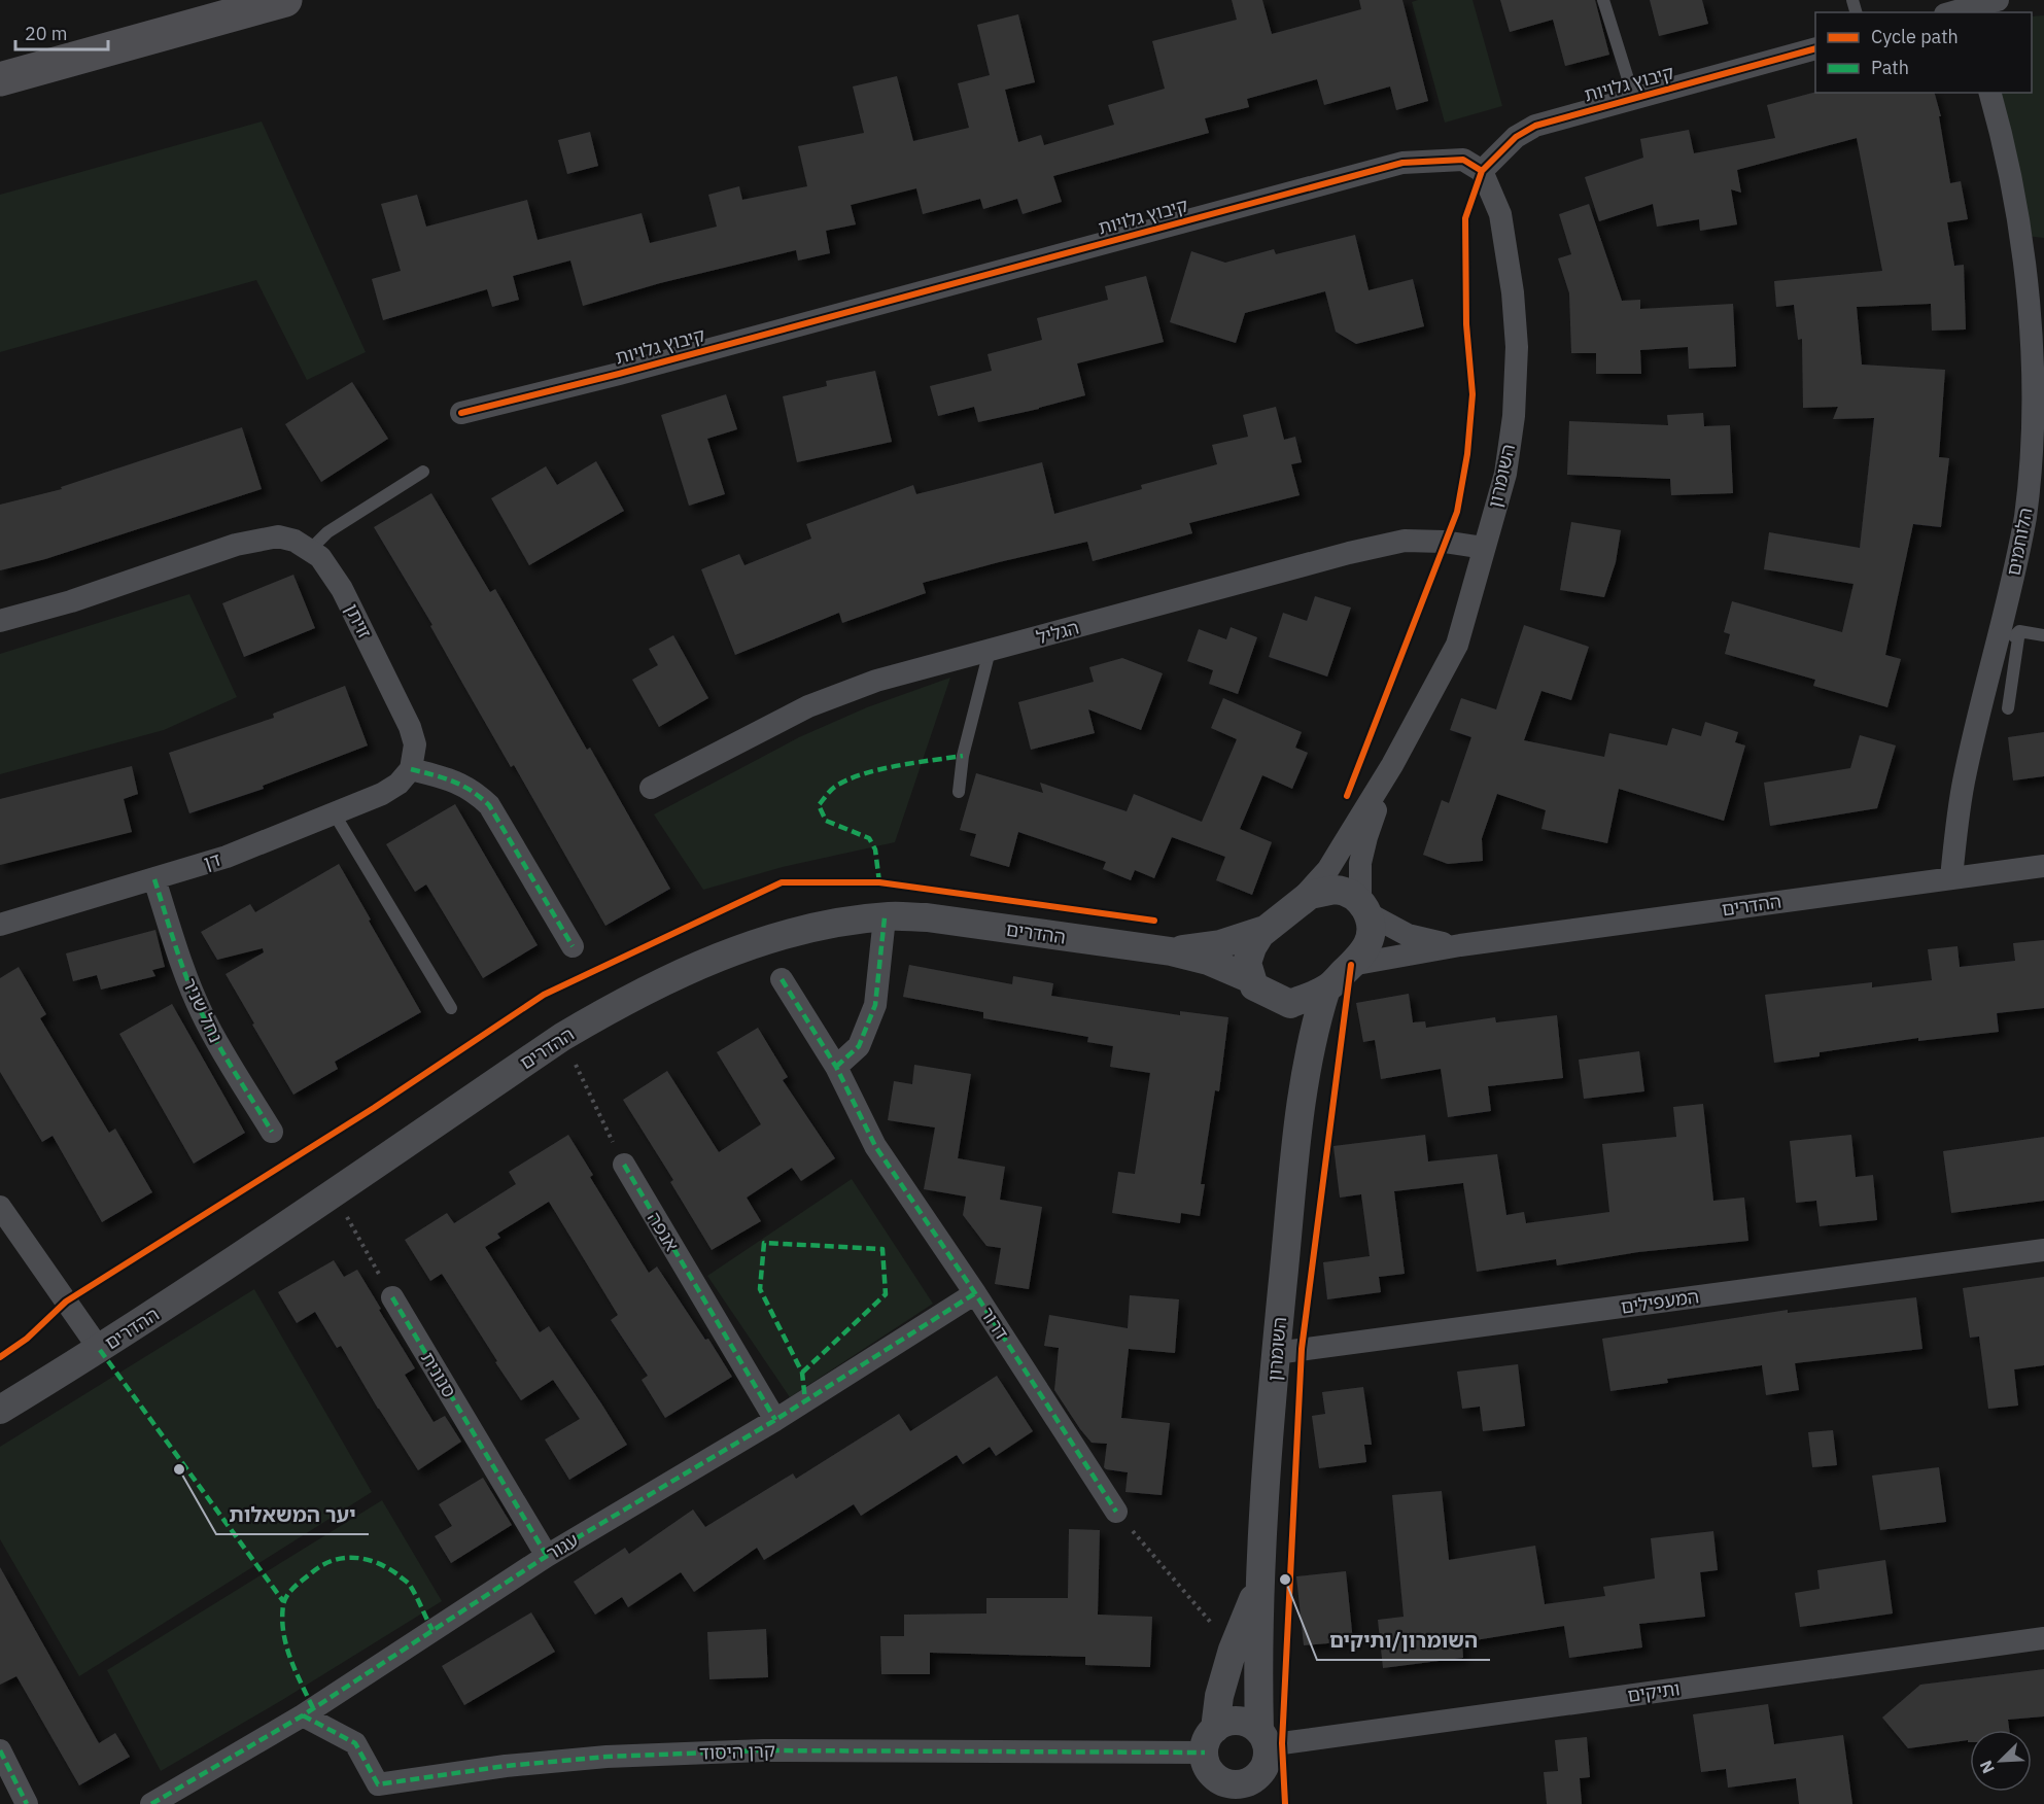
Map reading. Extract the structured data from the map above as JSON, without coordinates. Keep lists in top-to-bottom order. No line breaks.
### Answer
{"streets":{"street":["קיבוץ גלויות","השומרון","הלוחמים","זויתן","הגליל","דן","ההדרים","נחל שניר","אנפה","המעפילים","דרור","סנונית","עגור","ותיקים","קרן היסוד"]},"crossings":[["קיבוץ גלויות","השומרון"],["השומרון","הגליל"],["השומרון","ההדרים"],["השומרון","המעפילים"],["השומרון","ותיקים"],["השומרון","קרן היסוד"],["הלוחמים","ההדרים"],["זויתן","דן"],["דן","נחל שניר"],["אנפה","עגור"],["דרור","עגור"],["סנונית","עגור"],["עגור","קרן היסוד"]],"places":["יער המשאלות","השומרון/ותיקים"],"legend":["Cycle path","Path"],"scale_bar":"20 m","north":"bottom left"}
